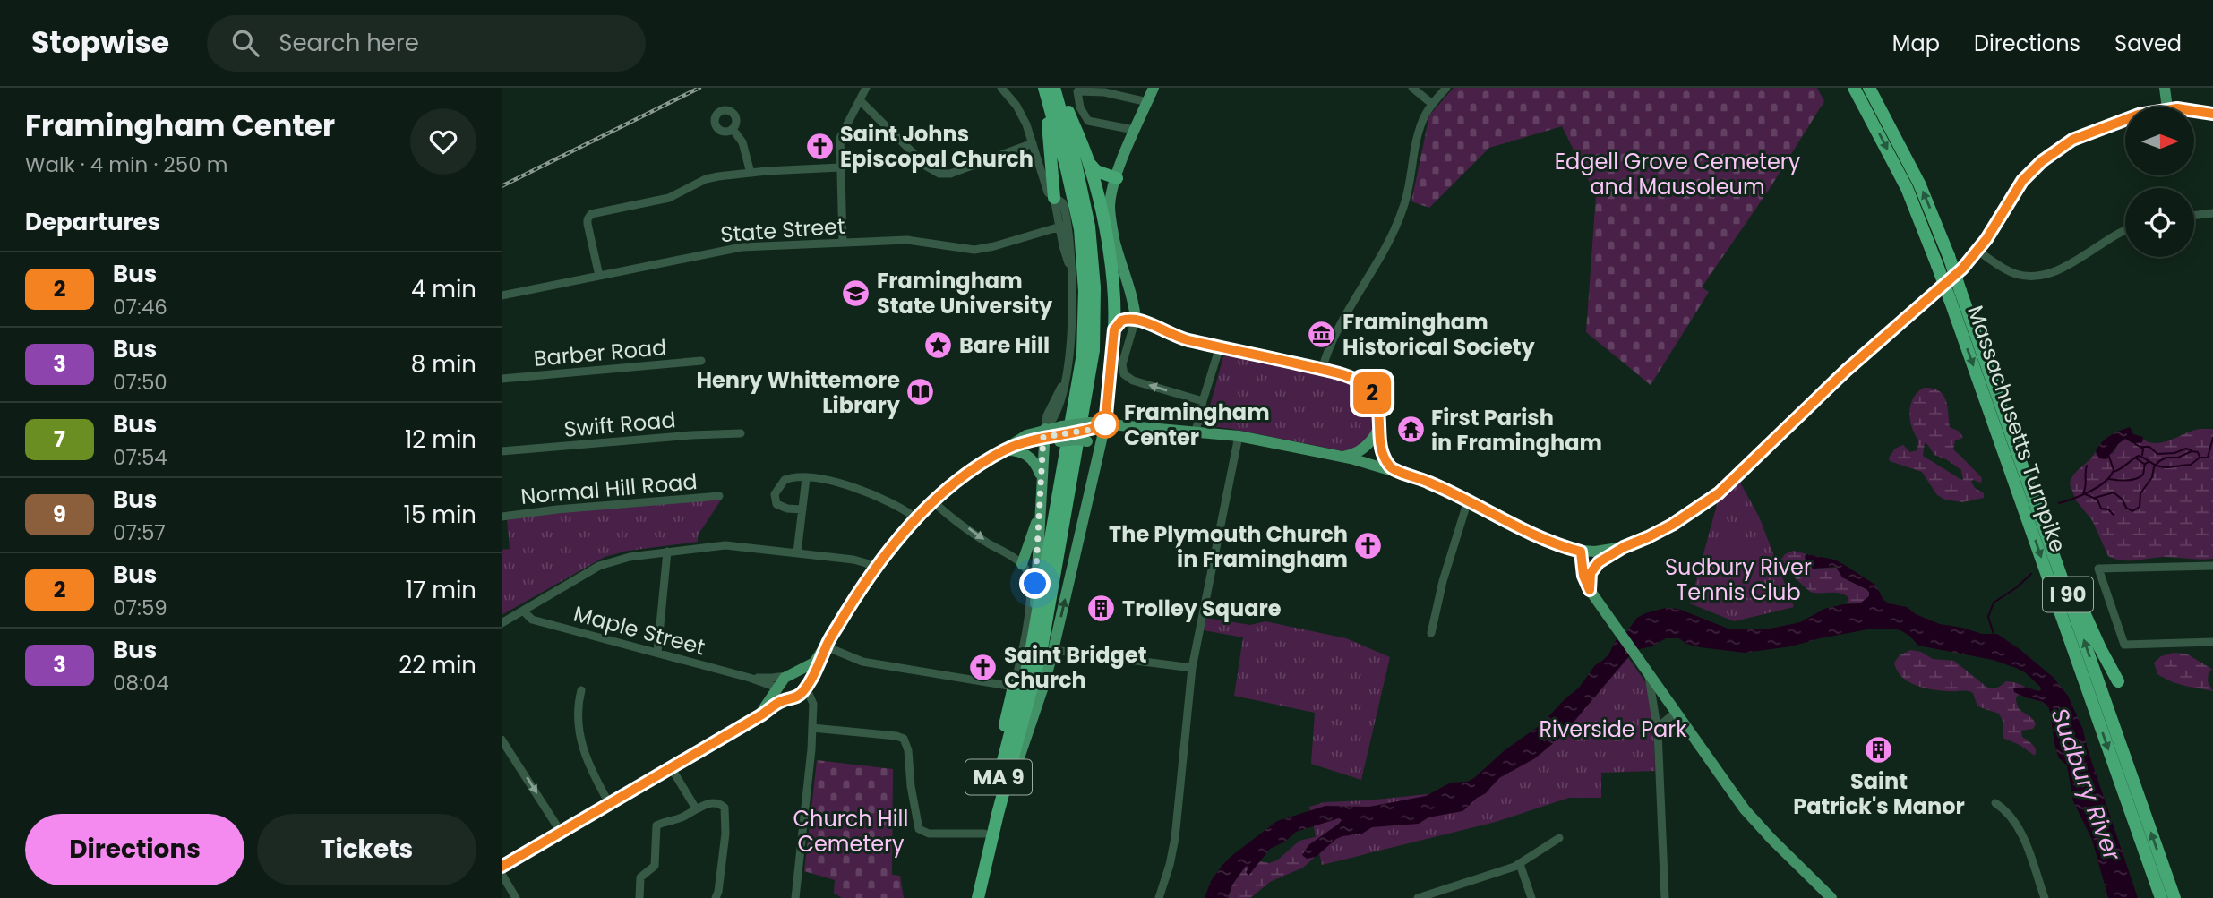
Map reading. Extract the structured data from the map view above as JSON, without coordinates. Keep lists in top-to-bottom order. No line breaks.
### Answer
{"streets":{"highway":["Massachusetts Turnpike","I 90","MA 9"],"street":["State Street","Barber Road","Swift Road","Normal Hill Road","Maple Street"]},"water":["Sudbury River"],"parks":["Edgell Grove Cemetery and Mausoleum","Sudbury River Tennis Club","Riverside Park","Church Hill Cemetery"],"places":{"church":["Saint Johns Episcopal Church","The Plymouth Church in Framingham","Saint Bridget Church"],"school or university":["Framingham State University"],"museum":["Framingham Historical Society"],"place":["Bare Hill"],"library":["Henry Whittemore Library"],"other":["Framingham Center"],"temple":["First Parish in Framingham"],"building":["Trolley Square","Saint Patrick's Manor"]},"lines":["bus line 2"],"north":"right","page":{"header":"Stopwise","search":"Search here","nav":["Map","Directions","Saved"],"heading":[["Framingham Center","Walk · 4 min · 250 m"],"Departures"],"on_map":"2","list":[{"mark":"2","name":"Bus","note":"07:46","value":"4 min"},{"mark":"3","name":"Bus","note":"07:50","value":"8 min"},{"mark":"7","name":"Bus","note":"07:54","value":"12 min"},{"mark":"9","name":"Bus","note":"07:57","value":"15 min"},{"mark":"2","name":"Bus","note":"07:59","value":"17 min"},{"mark":"3","name":"Bus","note":"08:04","value":"22 min"}],"buttons":["Directions","Tickets"]}}
